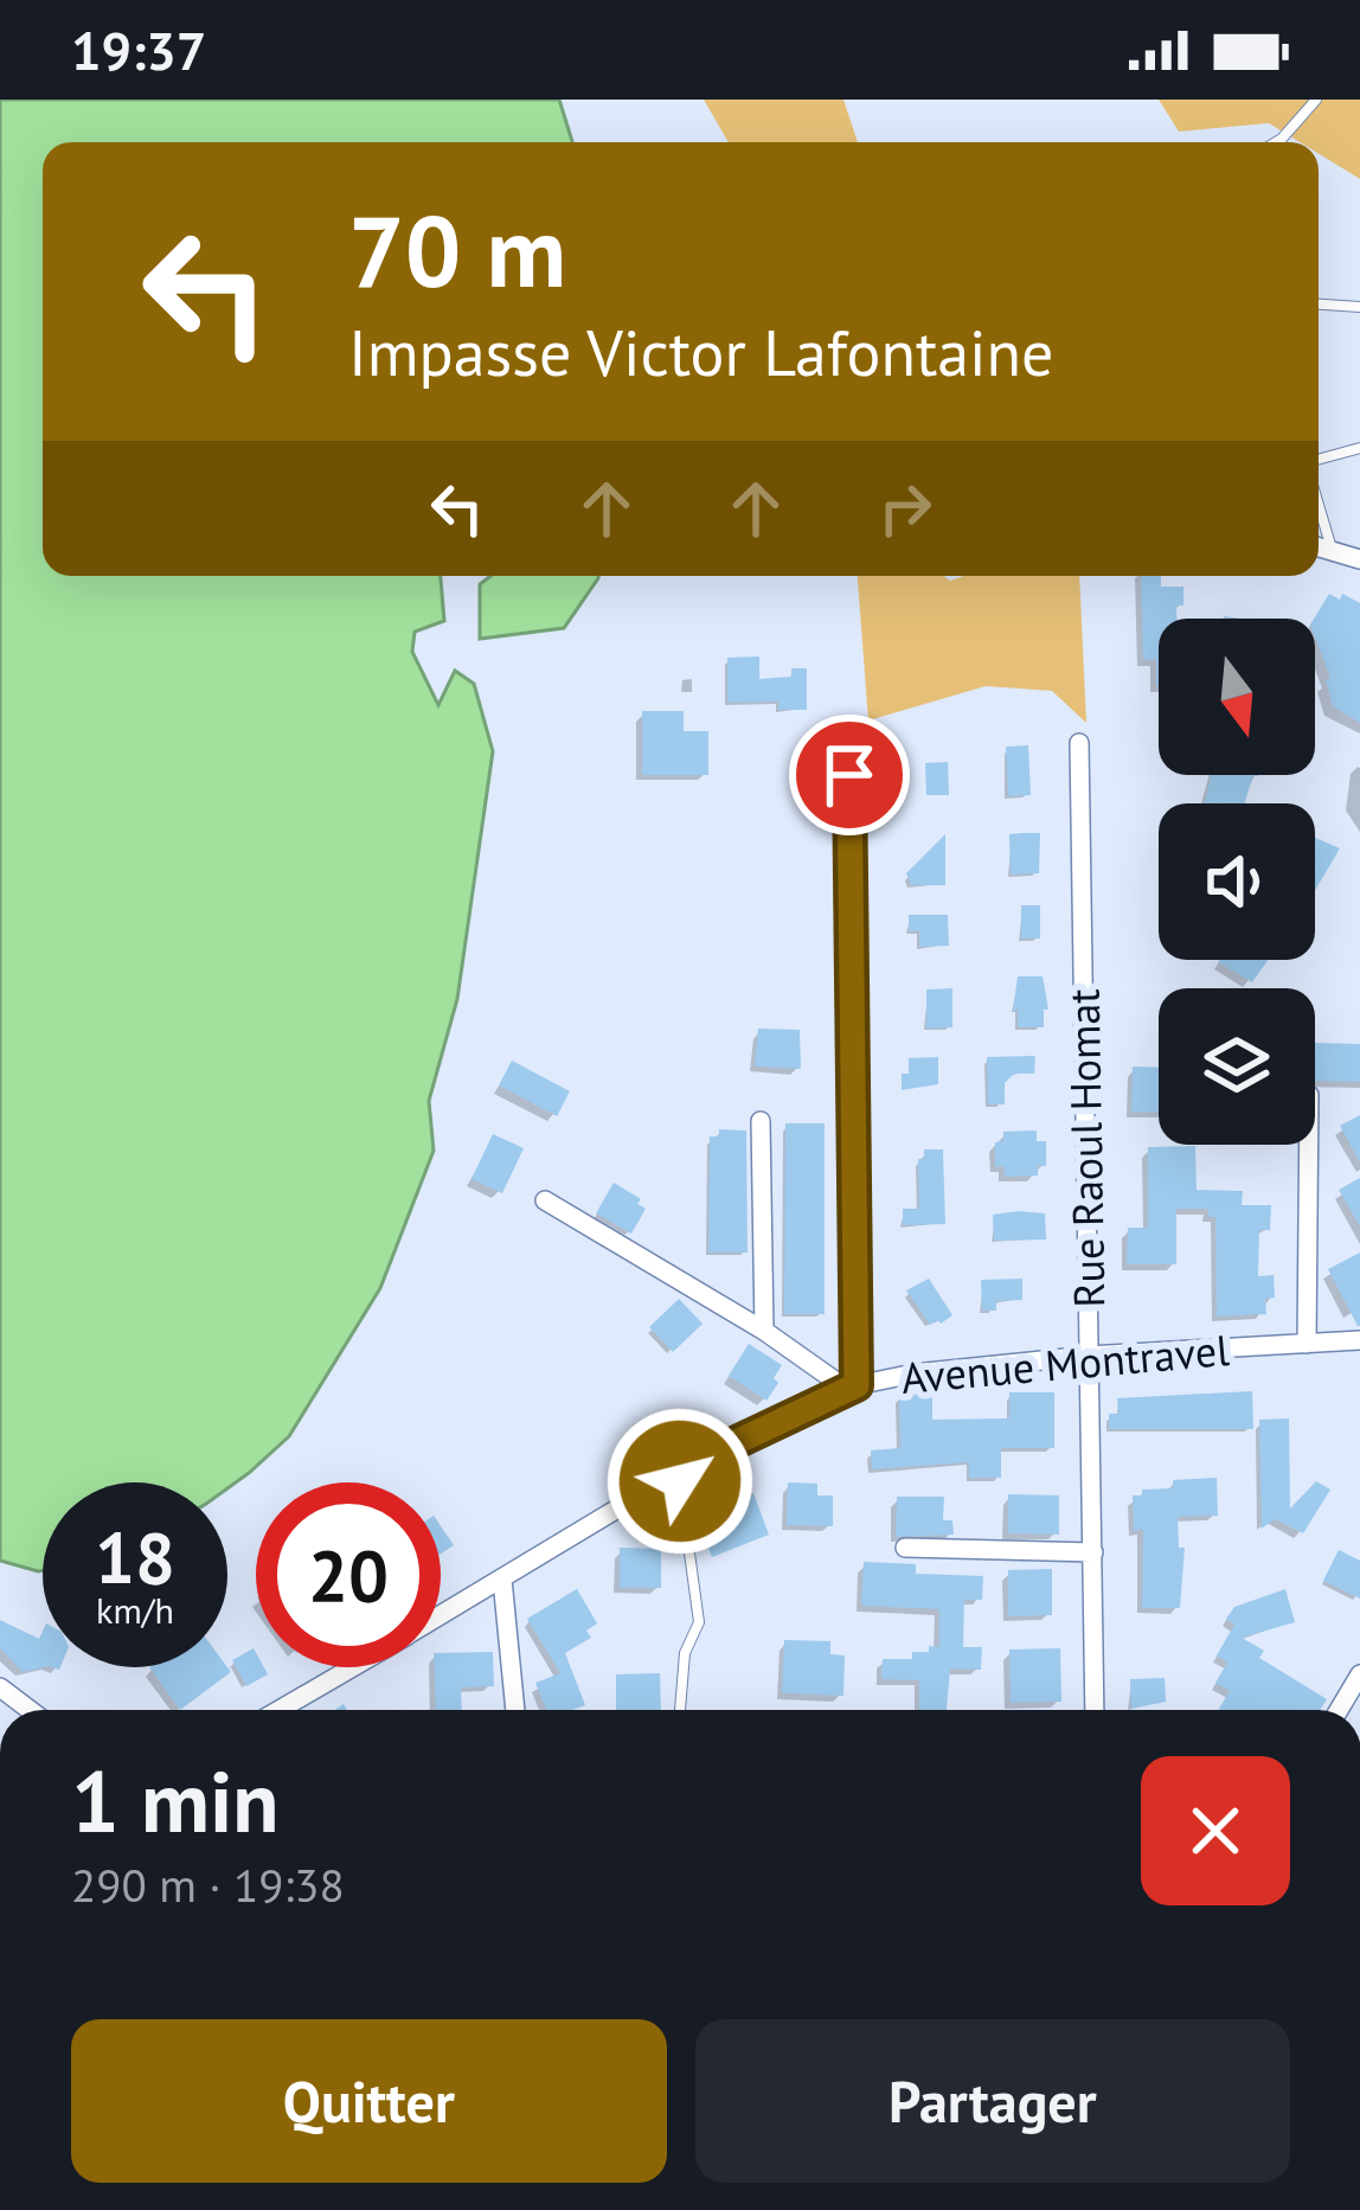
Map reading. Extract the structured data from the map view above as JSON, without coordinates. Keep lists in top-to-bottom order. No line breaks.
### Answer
{"streets":{"street":["Rue Raoul Homat","Avenue Montravel"]},"crossings":[["Rue Raoul Homat","Avenue Montravel"]],"north":"bottom","page":{"status":"19:37","turn":["70 m","Impasse Victor Lafontaine"],"speed":"18 km/h","limit":"20","heading":["1 min","290 m · 19:38"],"buttons":["Quitter","Partager"]}}
